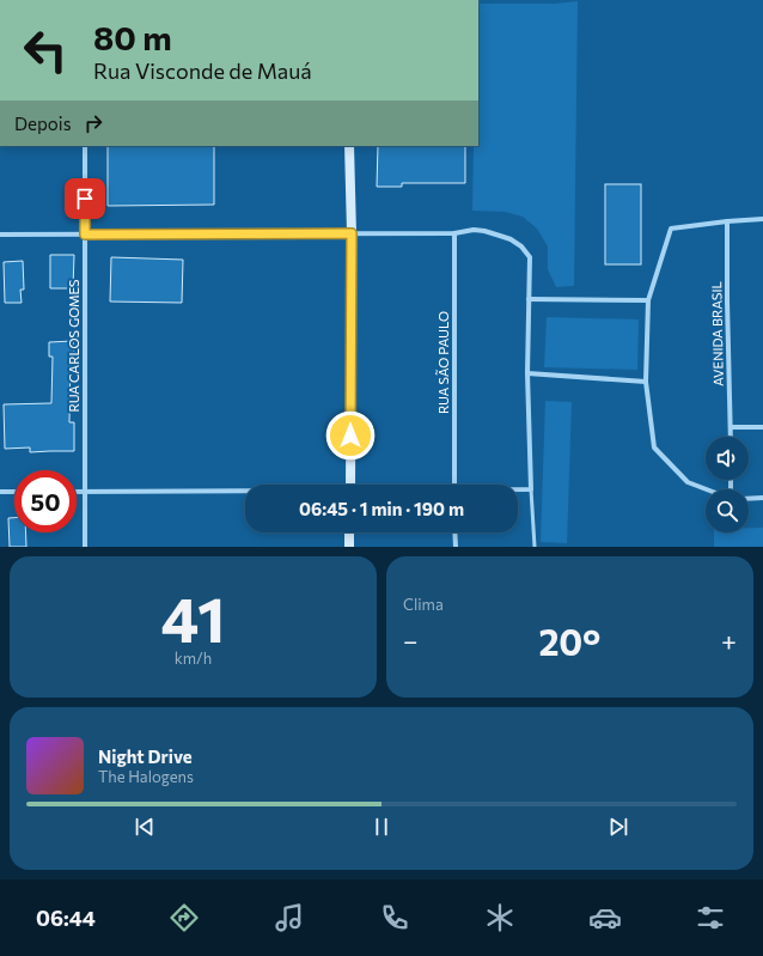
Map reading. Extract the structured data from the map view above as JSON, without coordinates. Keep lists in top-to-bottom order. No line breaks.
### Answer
{"streets":{"street":["AVENIDA BRASIL","RUA CARLOS GOMES","RUA SÃO PAULO"]},"page":{"turn":["80 m","Rua Visconde de Mauá"],"then":"Depois","limit":"50","trip":"06:45 · 1 min · 190 m","tile":[["41","km/h"],"Clima"],"heat":["−","20°","+"],"song":["Night Drive","The Halogens"],"tabs":"06:44"}}
